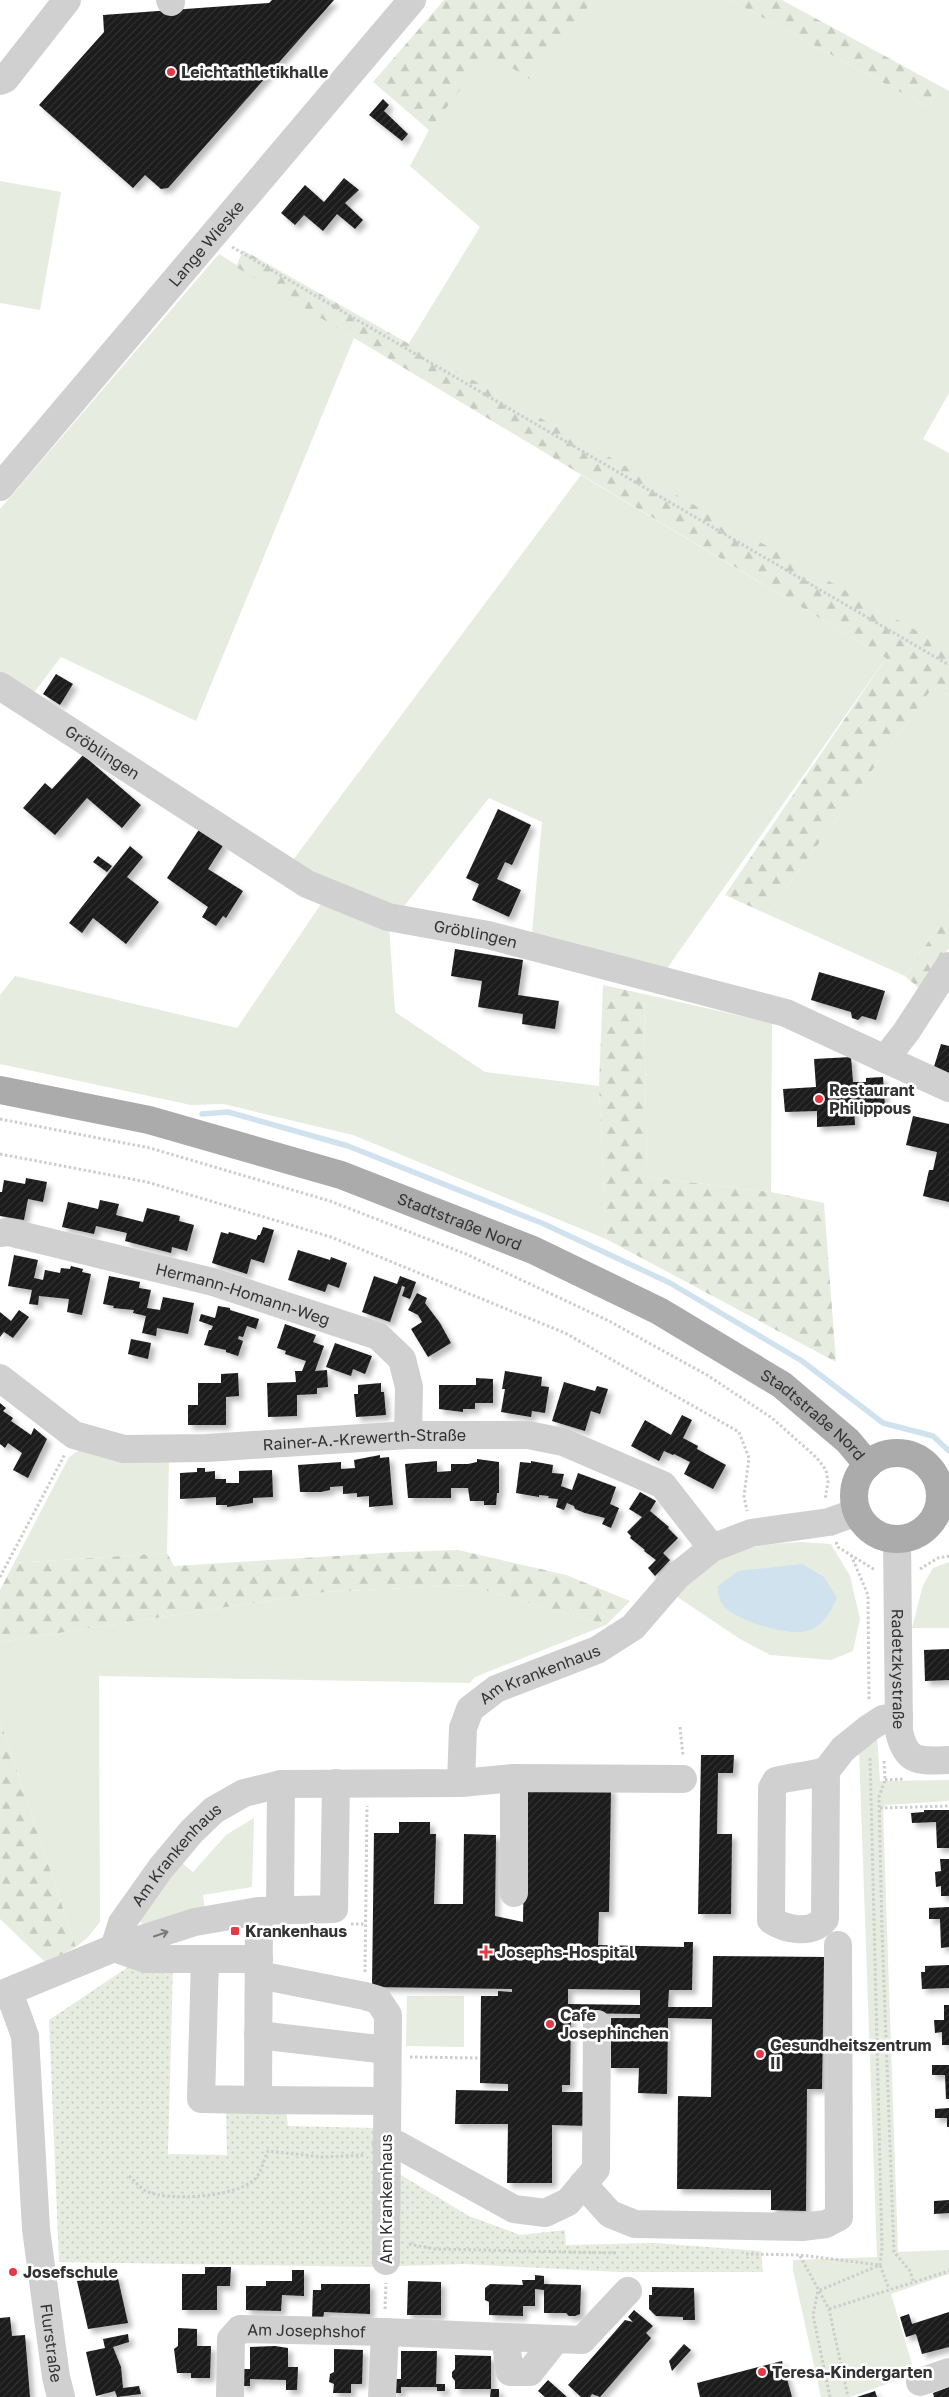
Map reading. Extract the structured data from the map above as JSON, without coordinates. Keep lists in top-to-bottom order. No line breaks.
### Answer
{"streets":{"main road":["Stadtstraße Nord"],"street":["Lange Wieske","Gröblingen","Hermann-Homann-Weg","Rainer-A.-Krewerth-Straße","Radetzkystraße","Am Krankenhaus","Am Josephshof","Flurstraße"]},"crossings":[["Stadtstraße Nord","Radetzkystraße"],["Stadtstraße Nord","Am Krankenhaus"],["Hermann-Homann-Weg","Rainer-A.-Krewerth-Straße"],["Rainer-A.-Krewerth-Straße","Am Krankenhaus"],["Radetzkystraße","Am Krankenhaus"],["Am Krankenhaus","Am Josephshof"]],"places":{"other":["Leichtathletikhalle","Restaurant Philippous","Cafe Josephinchen","Gesundheitszentrum II","Josefschule","Teresa-Kindergarten"],"transit":["Krankenhaus"],"health":["Josephs-Hospital"]}}
